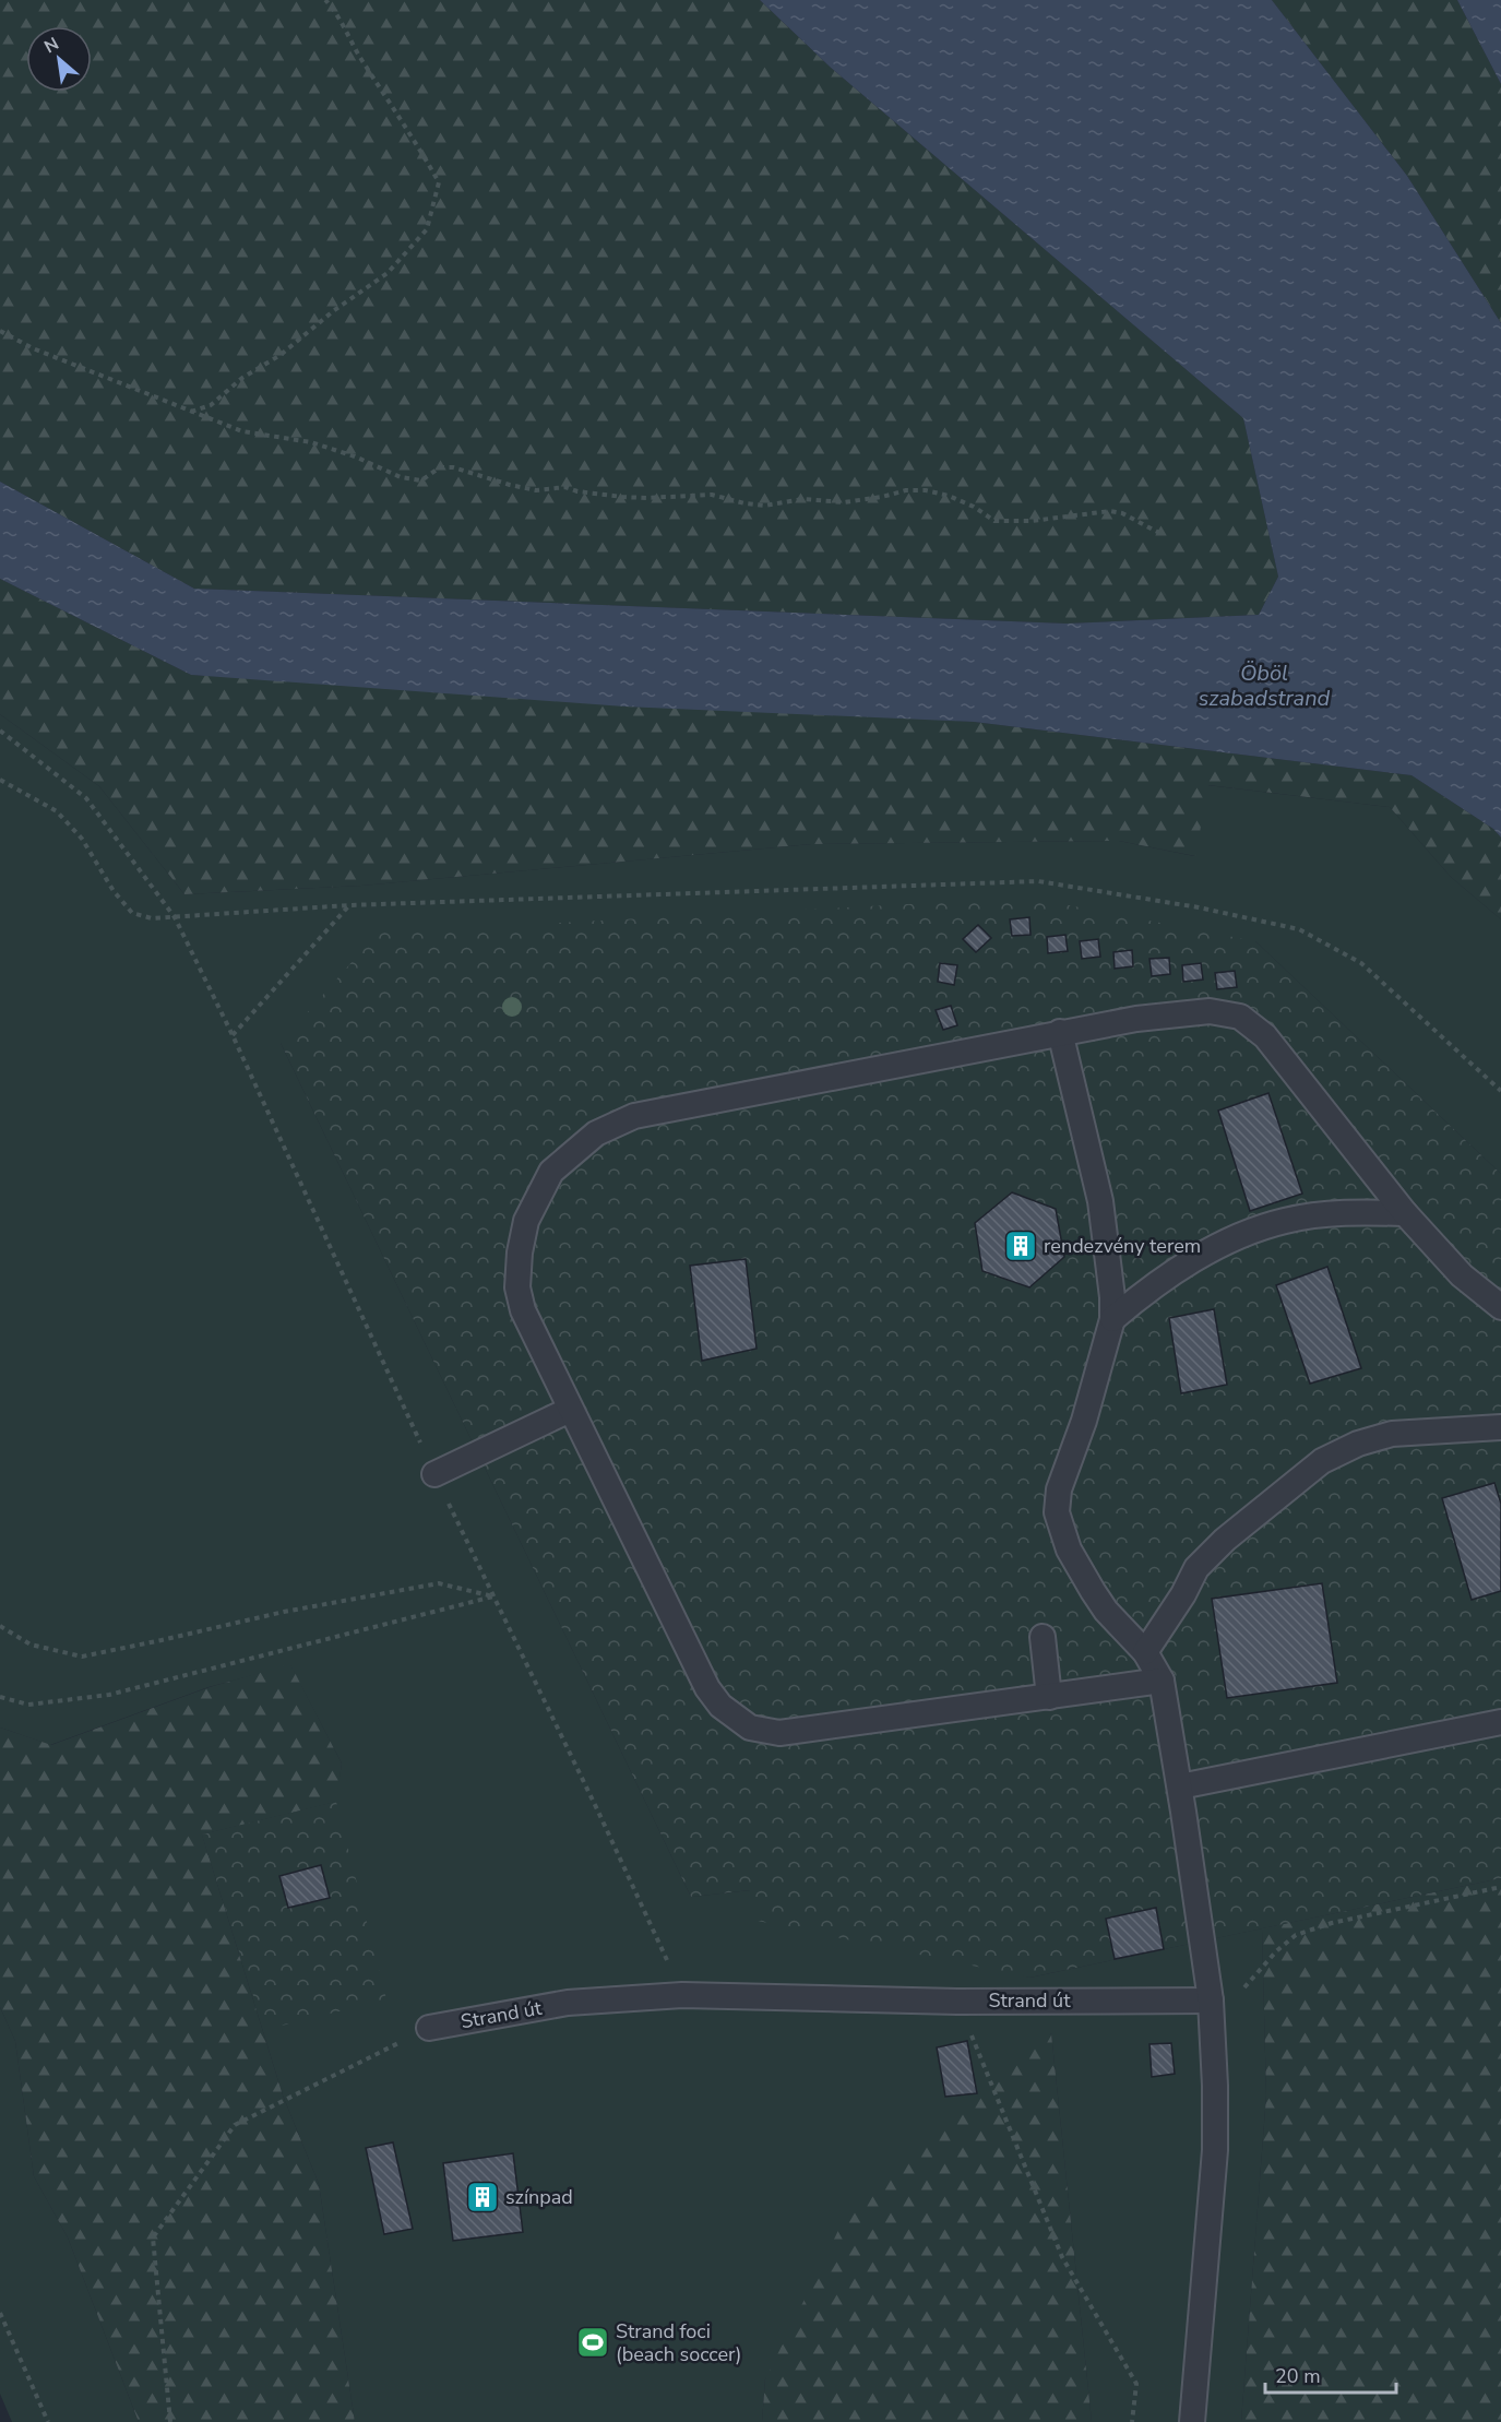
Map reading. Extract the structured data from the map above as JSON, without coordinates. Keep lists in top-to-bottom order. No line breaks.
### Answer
{"streets":{"lane":["Strand út"]},"water":["Öböl szabadstrand"],"places":{"building":["rendezvény terem","színpad"],"sports":["Strand foci (beach soccer)"]},"scale_bar":"20 m","north":"top left"}
